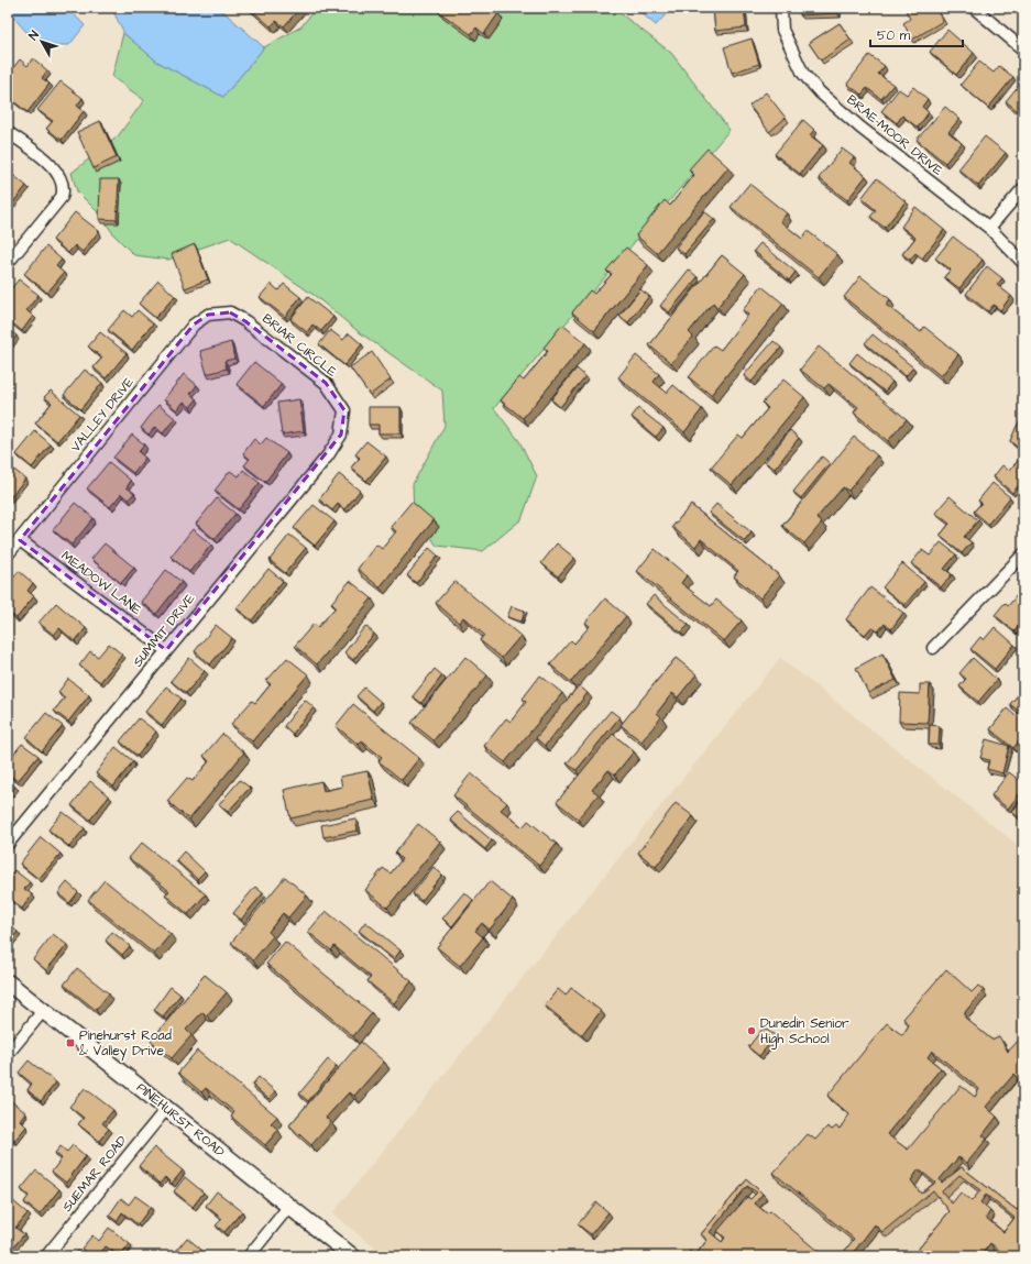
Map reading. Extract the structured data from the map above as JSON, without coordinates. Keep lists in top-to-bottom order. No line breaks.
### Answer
{"streets":{"street":["BRAE-MOOR DRIVE","BRIAR CIRCLE","VALLEY DRIVE","MEADOW LANE","SUMMIT DRIVE","PINEHURST ROAD","SUEMAR ROAD"]},"crossings":[["BRIAR CIRCLE","VALLEY DRIVE"],["BRIAR CIRCLE","SUMMIT DRIVE"],["VALLEY DRIVE","MEADOW LANE"],["MEADOW LANE","SUMMIT DRIVE"],["PINEHURST ROAD","SUEMAR ROAD"]],"places":{"other":["Dunedin Senior High School"],"transit":["Pinehurst Road & Valley Drive"]},"scale_bar":"50 m","north":"top left"}
